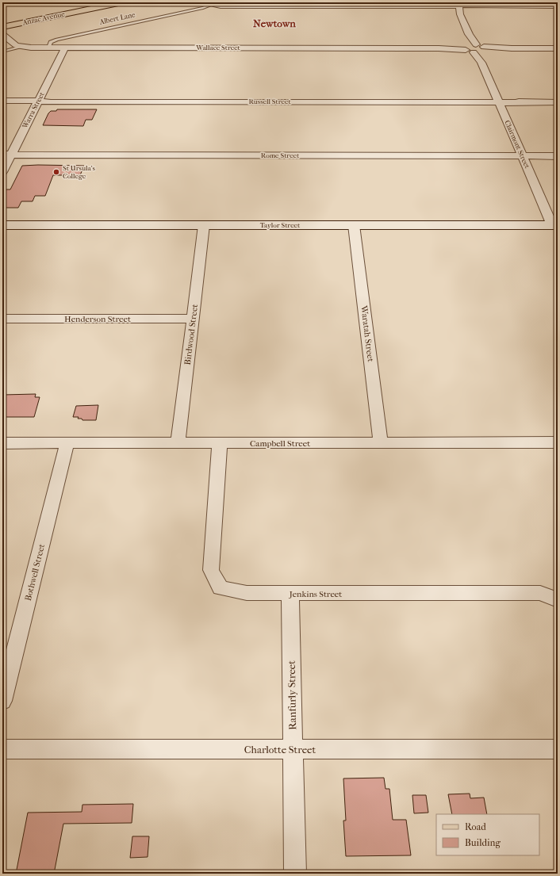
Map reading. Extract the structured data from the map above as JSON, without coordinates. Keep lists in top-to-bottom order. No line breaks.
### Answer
{"streets":{"main road":["Anzac Avenue"],"street":["Wallace Street","Russell Street","Warra Street","Clairmont Street","Rome Street","Taylor Street","Henderson Street","Waratah Street","Birdwood Street","Campbell Street","Bothwell Street","Jenkins Street","Ranfurly Street","Charlotte Street"],"lane":["Albert Lane"]},"crossings":[["Albert Lane","Wallace Street"],["Wallace Street","Warra Street"],["Wallace Street","Clairmont Street"],["Russell Street","Warra Street"],["Russell Street","Clairmont Street"],["Warra Street","Rome Street"],["Clairmont Street","Rome Street"],["Clairmont Street","Taylor Street"],["Taylor Street","Waratah Street"],["Taylor Street","Birdwood Street"],["Henderson Street","Birdwood Street"],["Waratah Street","Campbell Street"],["Birdwood Street","Campbell Street"],["Campbell Street","Bothwell Street"],["Campbell Street","Jenkins Street"],["Jenkins Street","Ranfurly Street"],["Ranfurly Street","Charlotte Street"]],"districts":["Newtown"],"places":["St Ursula's College"],"legend":["Road","Building"]}
